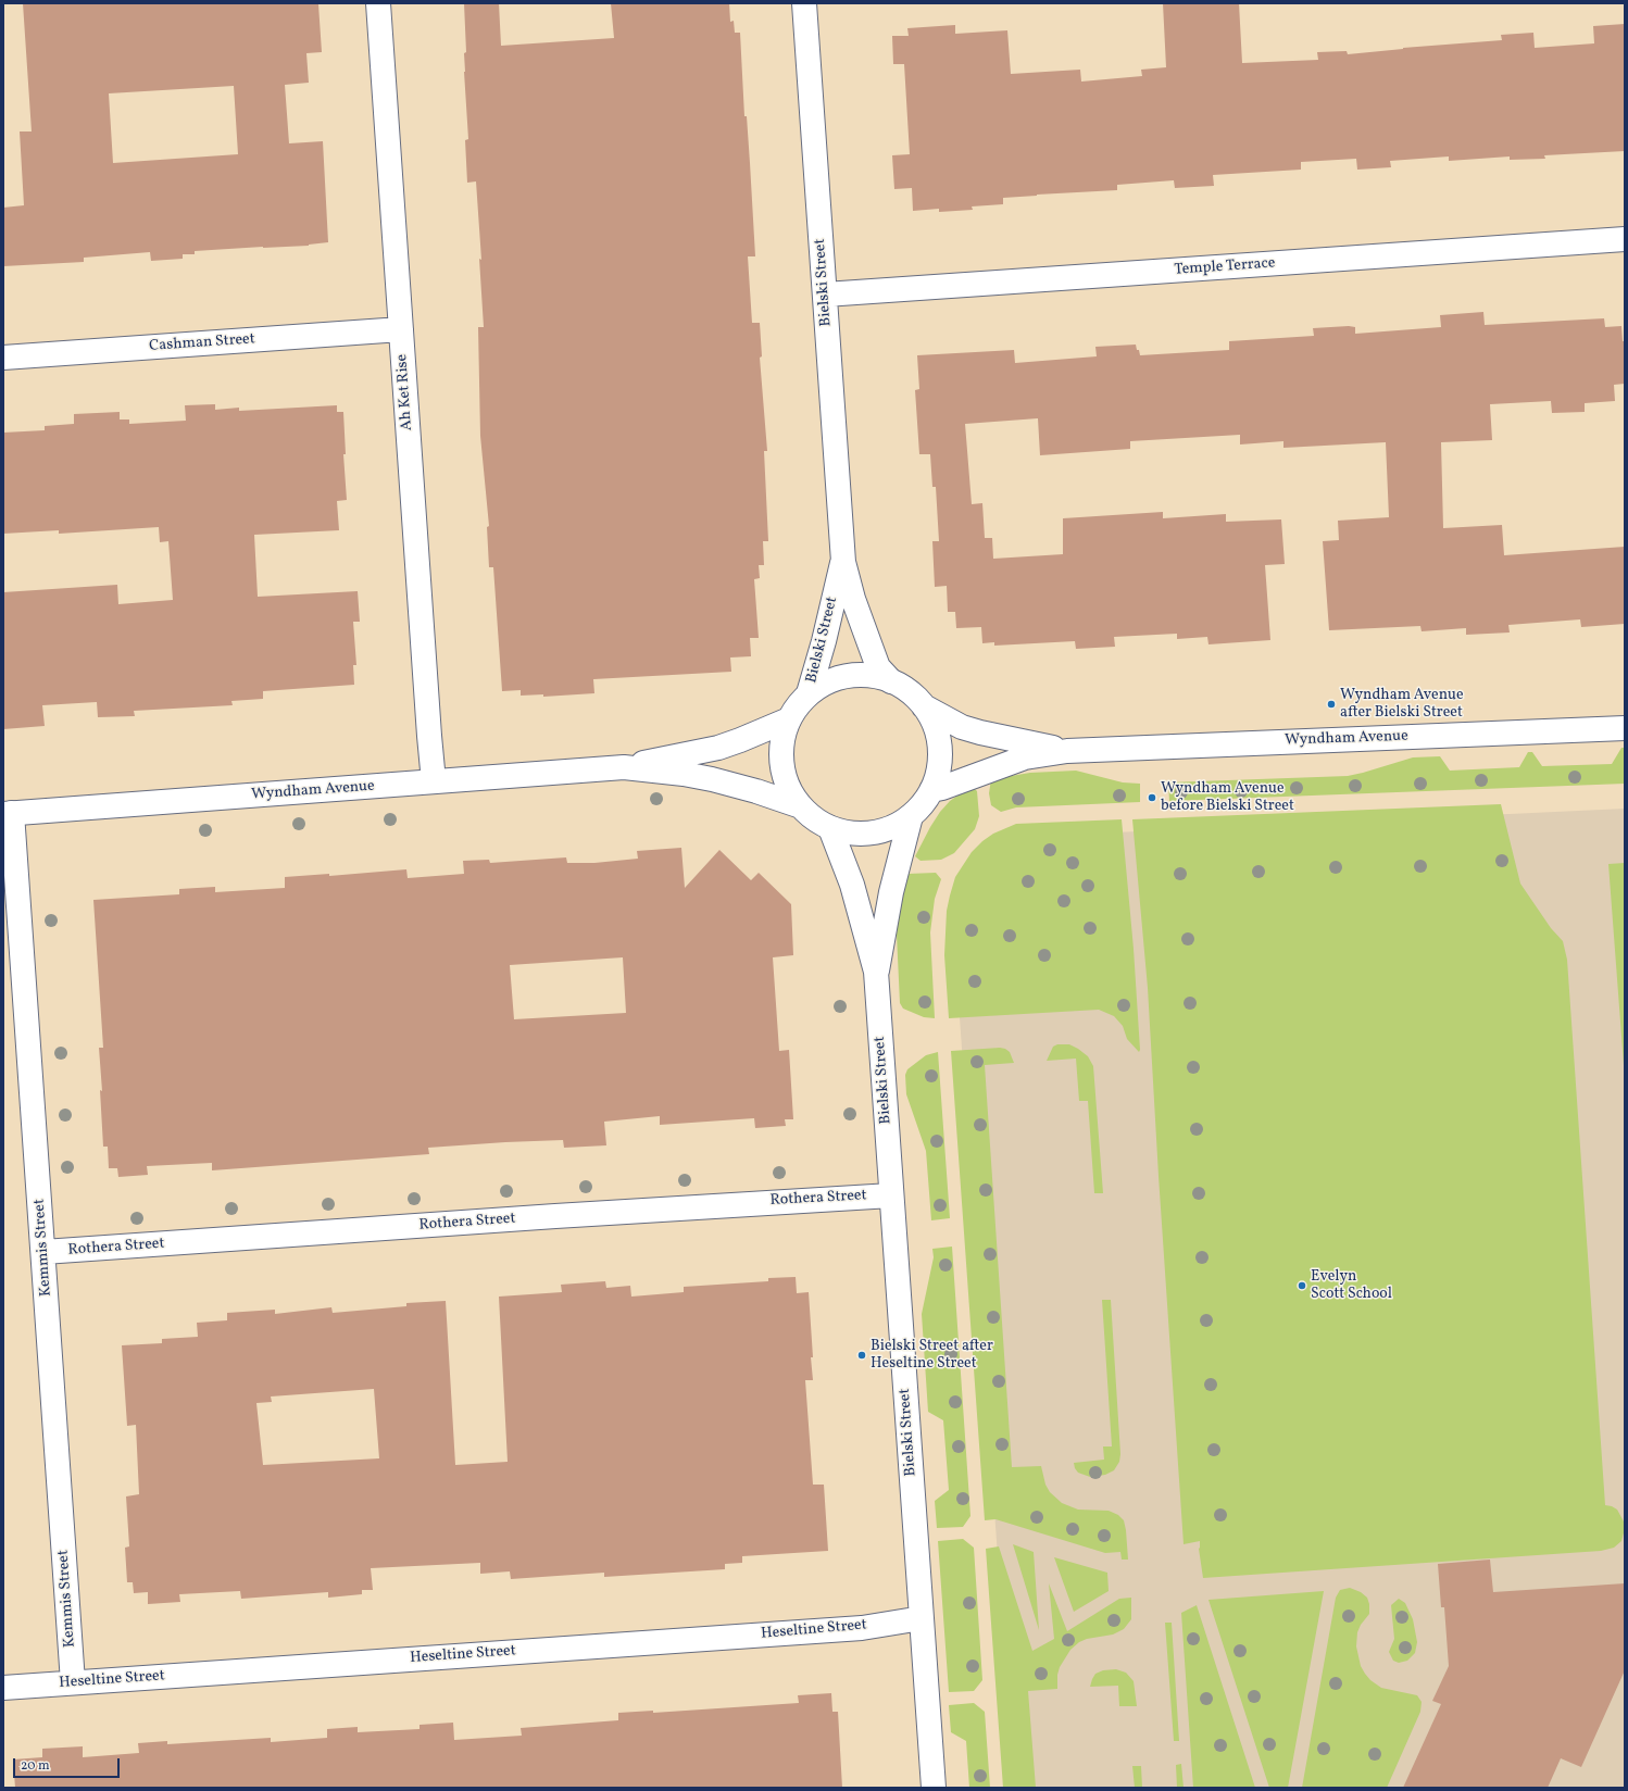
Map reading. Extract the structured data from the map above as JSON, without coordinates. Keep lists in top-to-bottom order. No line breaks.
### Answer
{"streets":{"street":["Temple Terrace","Bielski Street","Cashman Street","Ah Ket Rise","Wyndham Avenue","Rothera Street","Kemmis Street","Heseltine Street"]},"crossings":[["Temple Terrace","Bielski Street"],["Bielski Street","Rothera Street"],["Bielski Street","Heseltine Street"],["Cashman Street","Ah Ket Rise"],["Ah Ket Rise","Wyndham Avenue"],["Wyndham Avenue","Kemmis Street"],["Rothera Street","Kemmis Street"],["Kemmis Street","Heseltine Street"]],"places":["Wyndham Avenue after Bielski Street","Wyndham Avenue before Bielski Street","Evelyn Scott School","Bielski Street after Heseltine Street"],"scale_bar":"20 m"}
